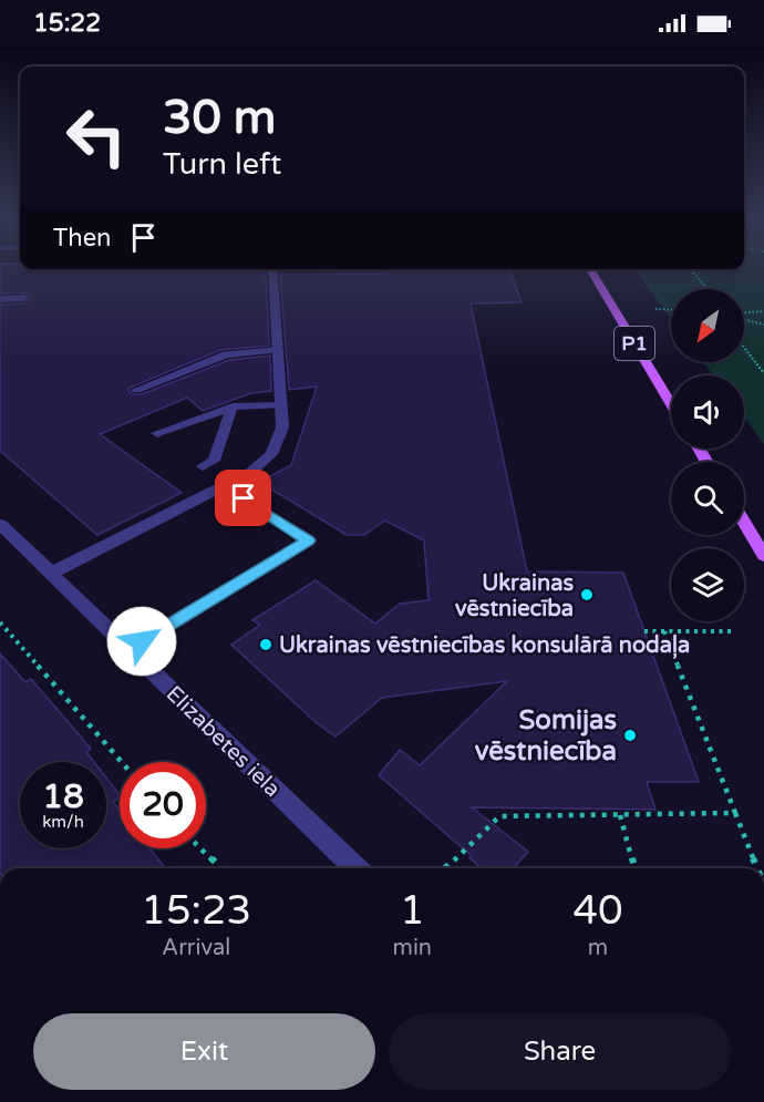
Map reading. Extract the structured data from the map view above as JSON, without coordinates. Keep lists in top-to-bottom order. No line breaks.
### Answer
{"streets":{"main road":["P1"],"street":["Elizabetes iela"]},"places":["Ukrainas vēstniecība","Ukrainas vēstniecības konsulārā nodaļa","Somijas vēstniecība"],"north":"bottom left","page":{"status":"15:22","turn":["30 m","Turn left"],"then":"Then","speed":"18 km/h","limit":"20","eta":["15:23","Arrival","1","min","40","m"],"buttons":["Exit","Share"]}}
